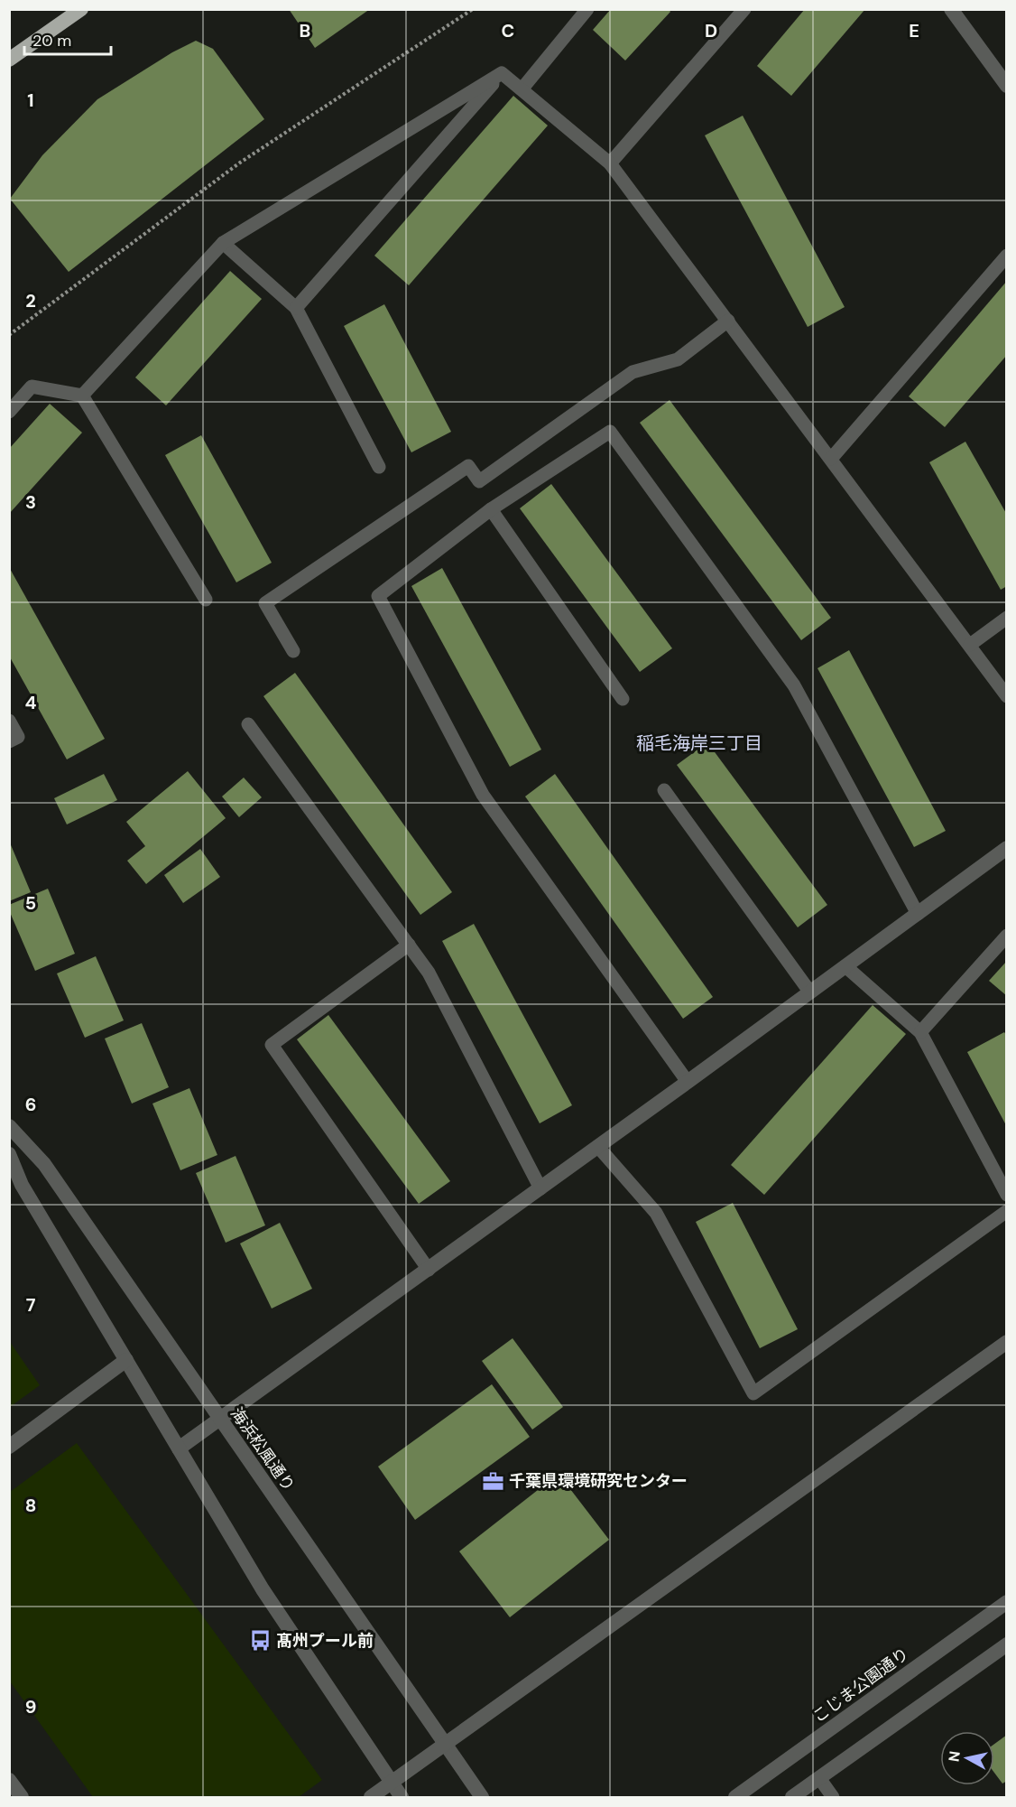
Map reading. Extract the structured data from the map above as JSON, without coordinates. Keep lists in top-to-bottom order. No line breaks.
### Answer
{"streets":{"street":["海浜松風通り","こじま公園通り"]},"districts":["稲毛海岸三丁目"],"places":{"office":["千葉県環境研究センター"],"bus stop":["髙州プール前"]},"scale_bar":"20 m","north":"left","grid":{"columns":["B","C","D","E"],"rows":["1","2","3","4","5","6","7","8","9"]}}
